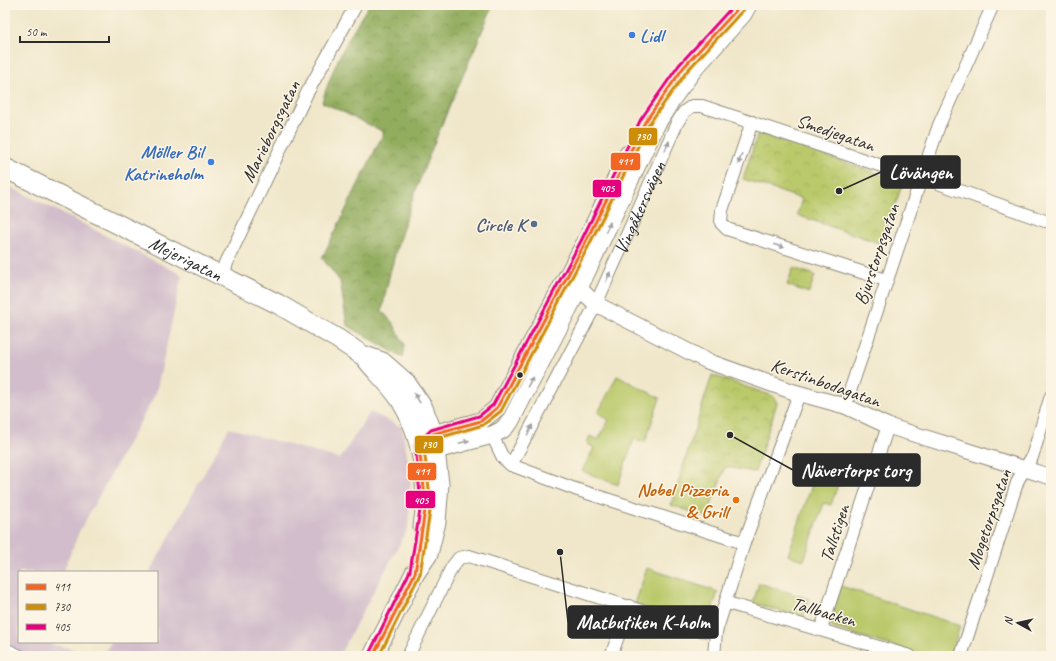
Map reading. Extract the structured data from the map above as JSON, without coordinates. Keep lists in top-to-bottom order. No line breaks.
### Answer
{"streets":{"main road":["Vingåkersvägen","Mejerigatan"],"street":["Marieborgsgatan","Smedjegatan","Bjurstorpsgatan","Kerstinbodagatan","Mogetorpsgatan","Tallstigen","Tallbacken"]},"crossings":[["Marieborgsgatan","Mejerigatan"],["Smedjegatan","Vingåkersvägen"],["Smedjegatan","Bjurstorpsgatan"],["Vingåkersvägen","Mejerigatan"],["Vingåkersvägen","Kerstinbodagatan"],["Bjurstorpsgatan","Kerstinbodagatan"],["Kerstinbodagatan","Mogetorpsgatan"],["Kerstinbodagatan","Tallstigen"],["Tallstigen","Tallbacken"]],"places":["Lidl","Möller Bil Katrineholm","Lövängen","Circle K","Nävertorps torg","Nobel Pizzeria & Grill","Matbutiken K-holm"],"lines":["transit line 411","transit line 405","transit line 730"],"legend":["411","730","405"],"scale_bar":"50 m","north":"left"}
